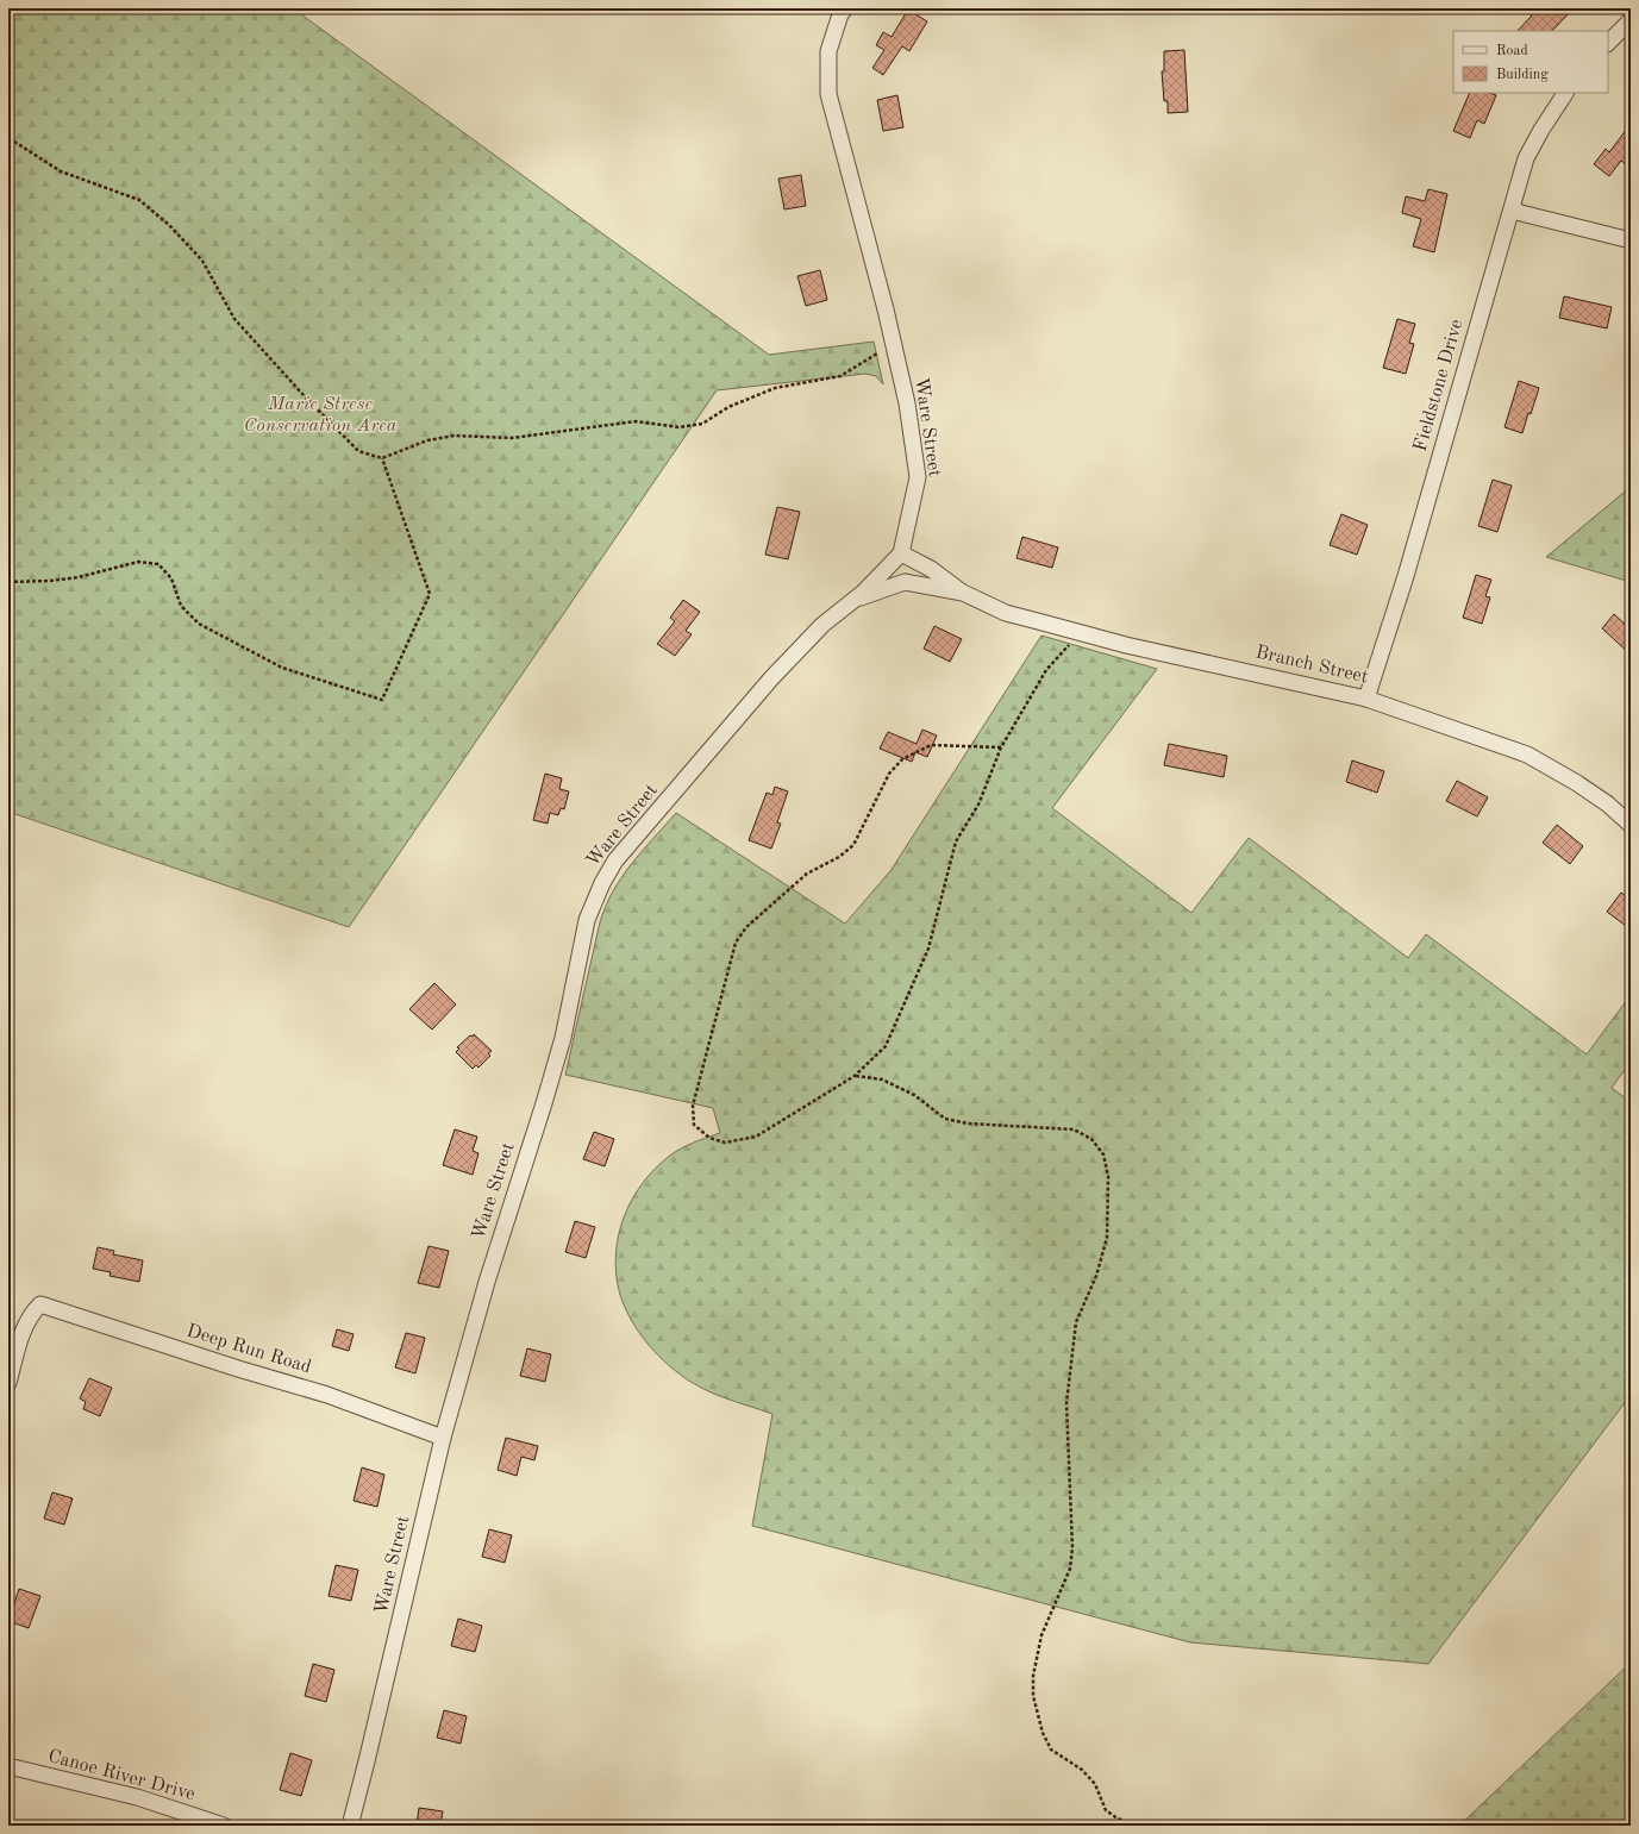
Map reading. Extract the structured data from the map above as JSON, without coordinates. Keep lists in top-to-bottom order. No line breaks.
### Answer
{"streets":{"street":["Fieldstone Drive","Ware Street","Branch Street","Deep Run Road","Canoe River Drive"]},"crossings":[["Fieldstone Drive","Branch Street"],["Ware Street","Branch Street"],["Ware Street","Deep Run Road"]],"parks":["Marie Strese Conservation Area"],"legend":["Road","Building"]}
